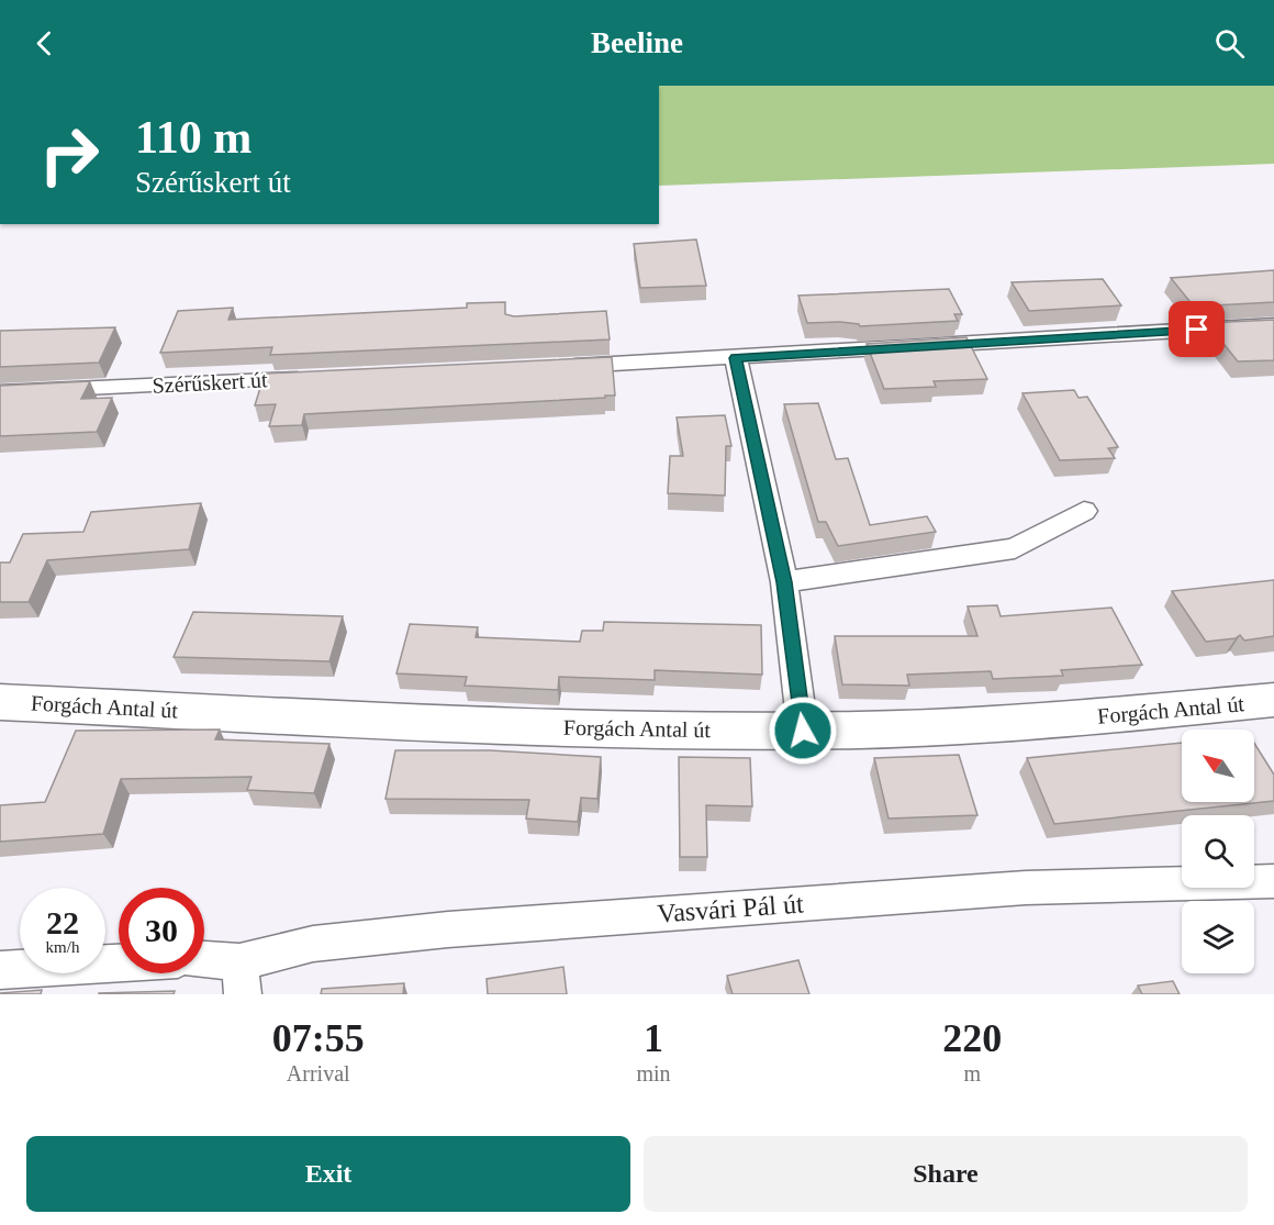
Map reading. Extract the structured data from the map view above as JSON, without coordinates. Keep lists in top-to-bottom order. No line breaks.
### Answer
{"streets":{"street":["Szérűskert út","Forgách Antal út","Vasvári Pál út"]},"north":"top left","page":{"header":"Beeline","turn":["110 m","Szérűskert út"],"speed":"22 km/h","limit":"30","eta":["07:55","Arrival","1","min","220","m"],"buttons":["Exit","Share"]}}
